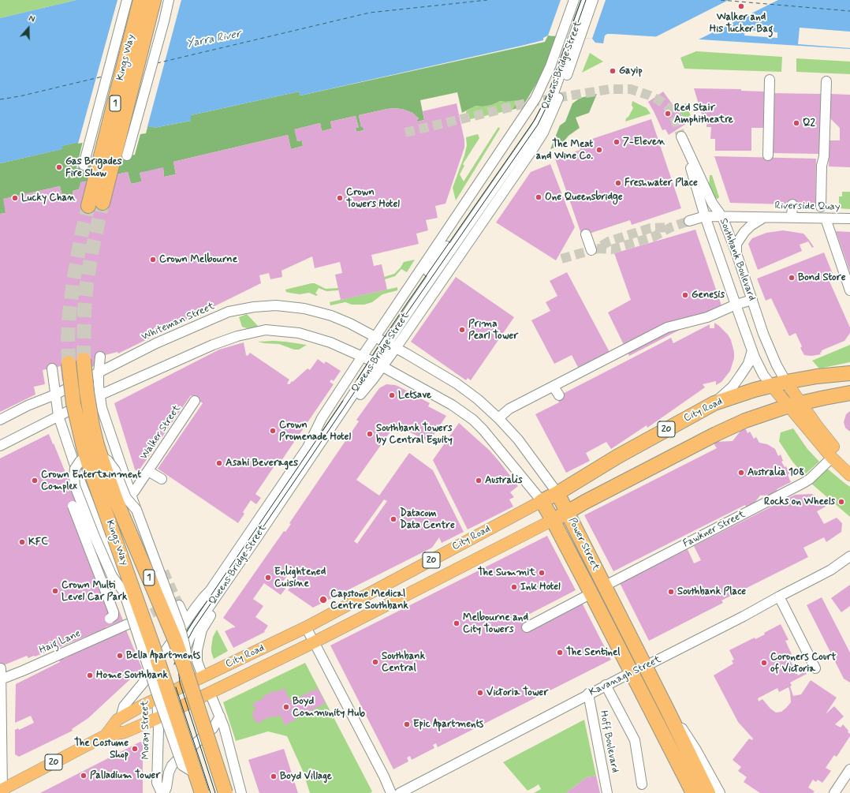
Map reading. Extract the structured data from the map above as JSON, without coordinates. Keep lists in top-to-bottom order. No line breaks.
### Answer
{"streets":{"highway":["Kings Way","1","City Road","20","Fawkner Street","Power Street","Kavanagh Street"],"main road":["Queens Bridge Street","Southbank Boulevard"],"street":["Riverside Quay","Whiteman Street","Walker Street","Haig Lane","Moray Street","Hoff Boulevard"]},"crossings":[["Kings Way","Queens Bridge Street"],["Kings Way","Whiteman Street"],["Kings Way","City Road"],["Queens Bridge Street","Whiteman Street"],["Queens Bridge Street","City Road"],["Queens Bridge Street","Power Street"],["Queens Bridge Street","Moray Street"],["Riverside Quay","Southbank Boulevard"],["Southbank Boulevard","City Road"],["Southbank Boulevard","Fawkner Street"],["Whiteman Street","Power Street"],["City Road","Power Street"],["City Road","Moray Street"],["Fawkner Street","Power Street"],["Power Street","Kavanagh Street"],["Kavanagh Street","Hoff Boulevard"]],"water":["Yarra River"],"places":["Walker and His Tucker Bag","Gayip","Red Stair Amphitheatre","Q2","7-Eleven","The Meat and Wine Co.","Gas Brigades Fire Show","Freshwater Place","One Queensbridge","Lucky Chan","Crown Towers Hotel","Crown Melbourne","Bond Store","Genesis","Prima Pearl Tower","Letsave","Crown Promenade Hotel","Southbank Towers by Central Equity","Asahi Beverages","Australia 108","Crown Entertainment Complex","Australis","Rocks on Wheels","Datacom Data Centre","KFC","The Summit","Enlightened Cuisine","Ink Hotel","Crown Multi Level Car Park","Southbank Place","Capstone Medical Centre Southbank","Melbourne and City Towers","The Sentinel","Bella Apartments","Southbank Central","Coroners Court of Victoria","Home Southbank","Victoria Tower","Boyd Community Hub","Epic Apartments","The Costume Shop","Palladium Tower","Boyd Village"],"north":"top"}
